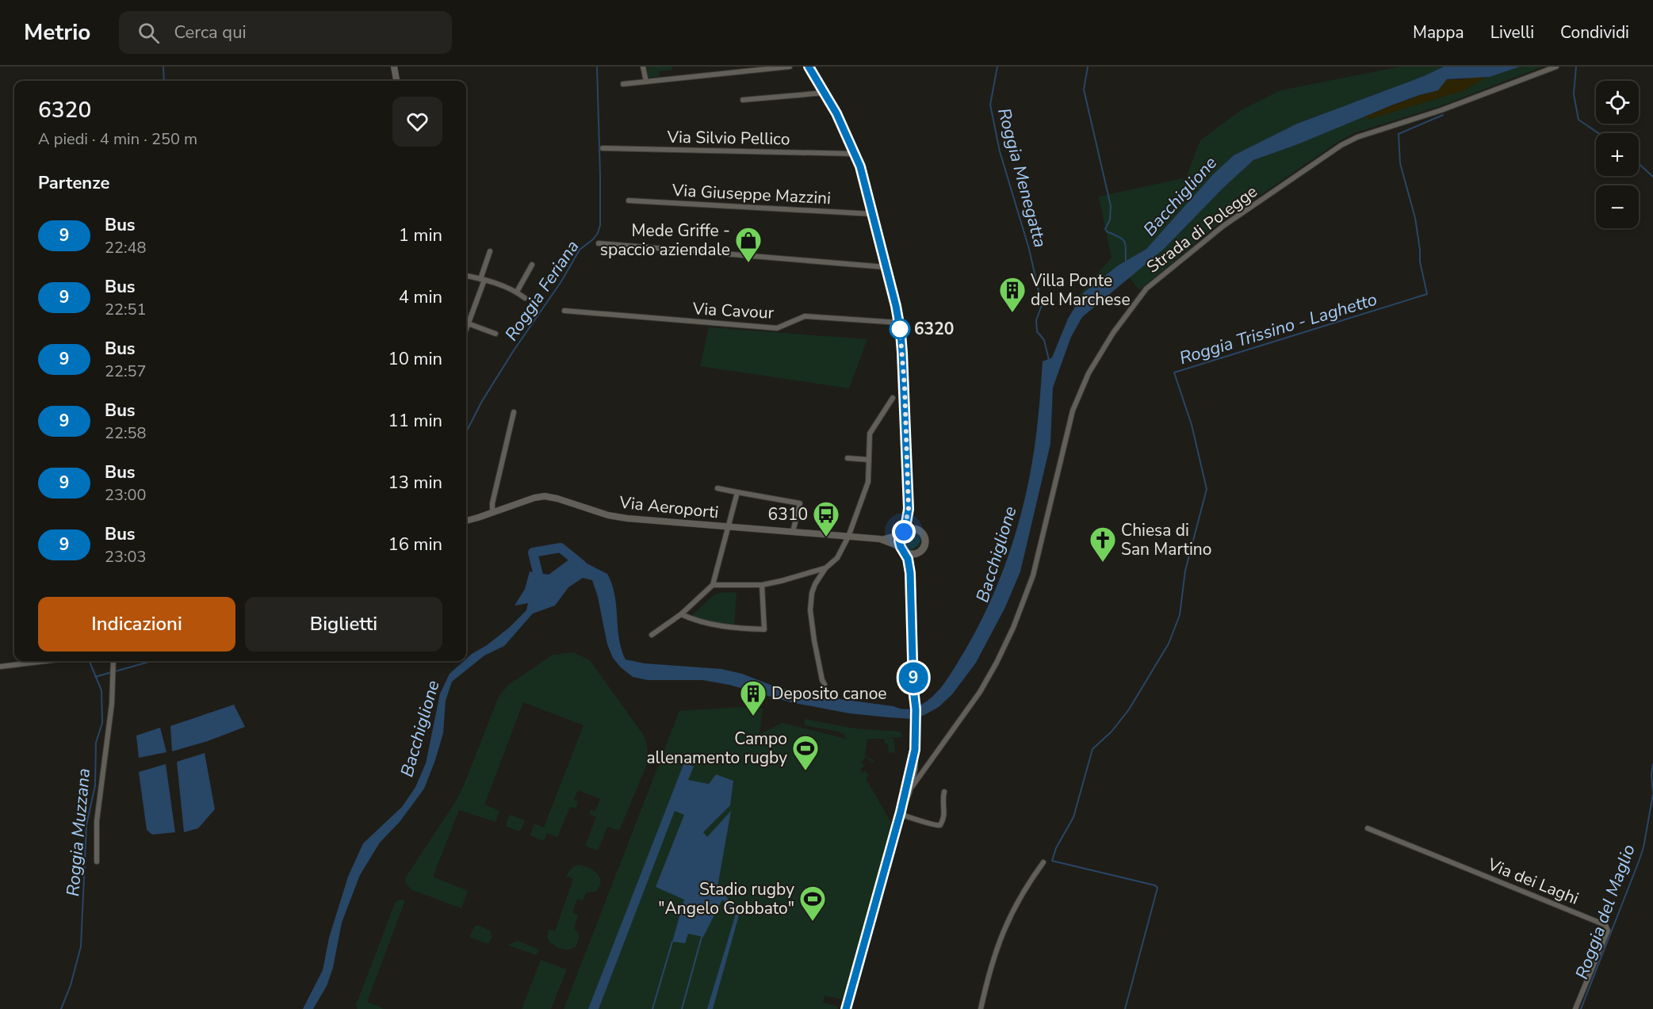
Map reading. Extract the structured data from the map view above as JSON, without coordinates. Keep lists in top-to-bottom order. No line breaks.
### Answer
{"streets":{"street":["Via Silvio Pellico","Via Giuseppe Mazzini","Strada di Polegge","Via Cavour","Via Aeroporti","Via dei Laghi"]},"water":["Roggia Menegatta","Bacchiglione","Roggia Feriana","Roggia Trissino - Laghetto","Roggia Muzzana","Roggia del Maglio"],"places":{"shop":["Mede Griffe - spaccio aziendale"],"building":["Villa Ponte del Marchese","Deposito canoe"],"other":["6320"],"bus stop":["6310"],"church":["Chiesa di San Martino"],"sports":["Campo allenamento rugby","Stadio rugby \"Angelo Gobbato\""]},"lines":["bus line 9"],"page":{"header":"Metrio","search":"Cerca qui","nav":["Mappa","Livelli","Condividi"],"on_map":"9","map_buttons":["+","−"],"heading":[["6320","A piedi · 4 min · 250 m"],"Partenze"],"list":[{"mark":"9","name":"Bus","note":"22:48","value":"1 min"},{"mark":"9","name":"Bus","note":"22:51","value":"4 min"},{"mark":"9","name":"Bus","note":"22:57","value":"10 min"},{"mark":"9","name":"Bus","note":"22:58","value":"11 min"},{"mark":"9","name":"Bus","note":"23:00","value":"13 min"},{"mark":"9","name":"Bus","note":"23:03","value":"16 min"}],"buttons":["Indicazioni","Biglietti"]}}
